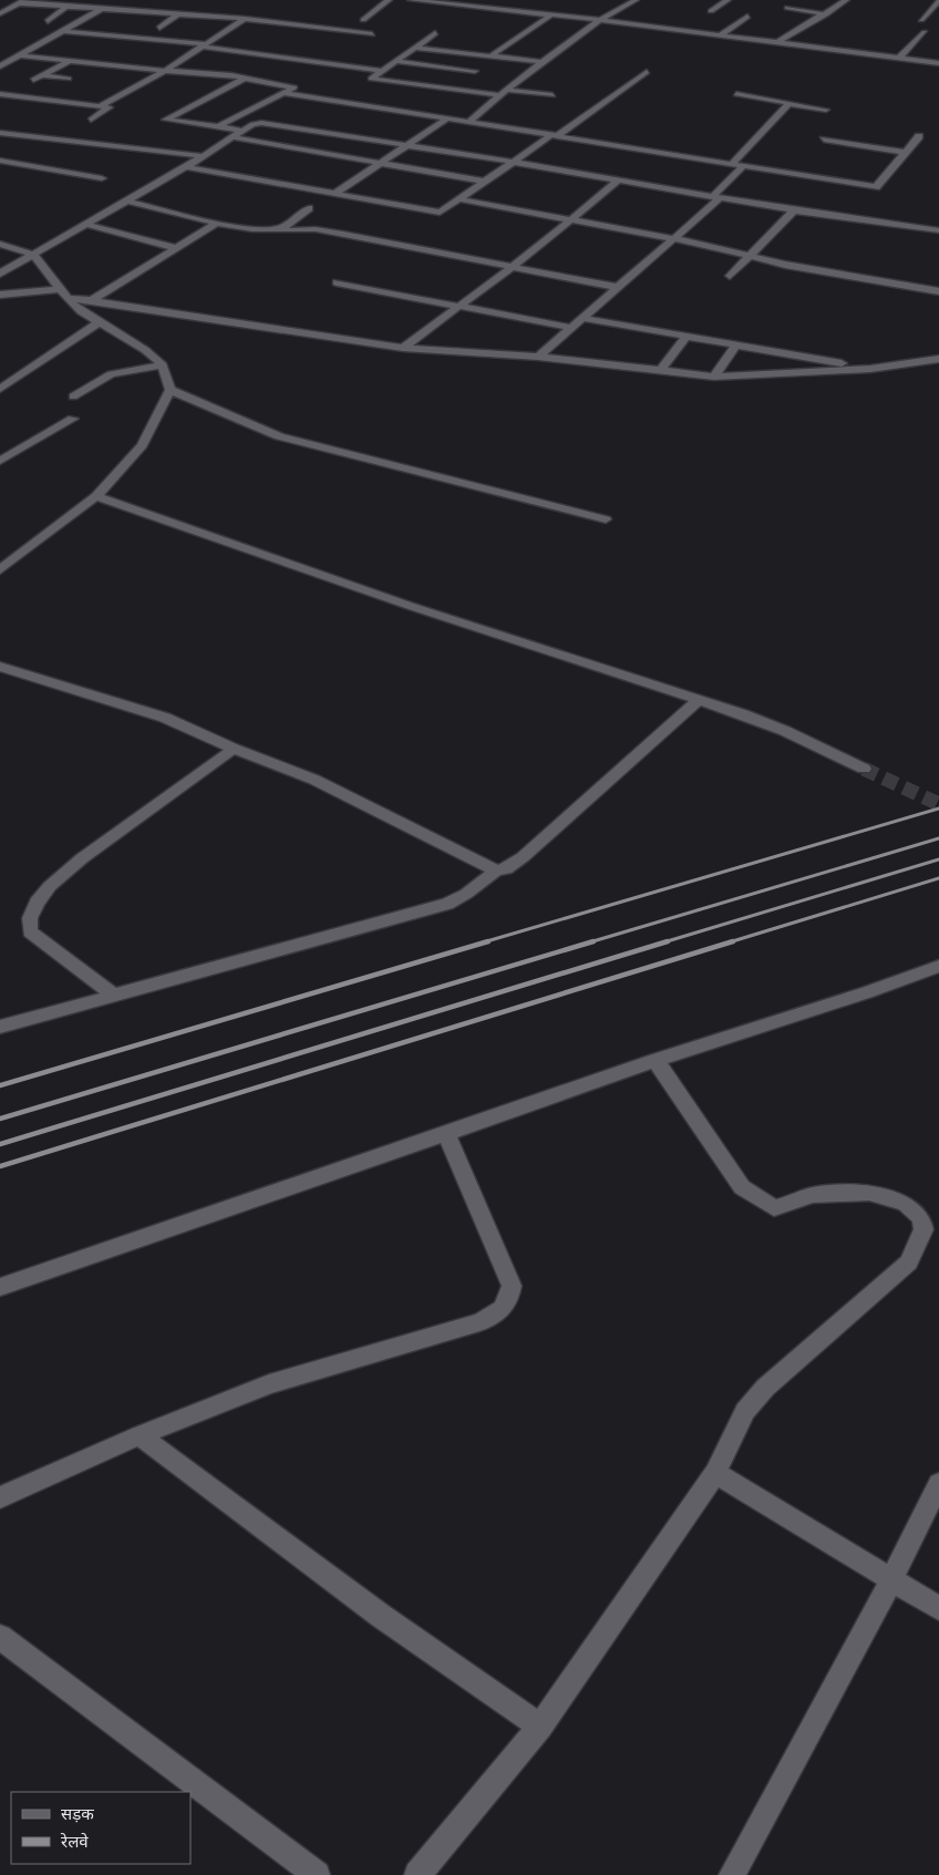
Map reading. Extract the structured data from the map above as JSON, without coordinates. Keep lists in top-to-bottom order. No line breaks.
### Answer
{"legend":["सड़क","रेलवे"]}
